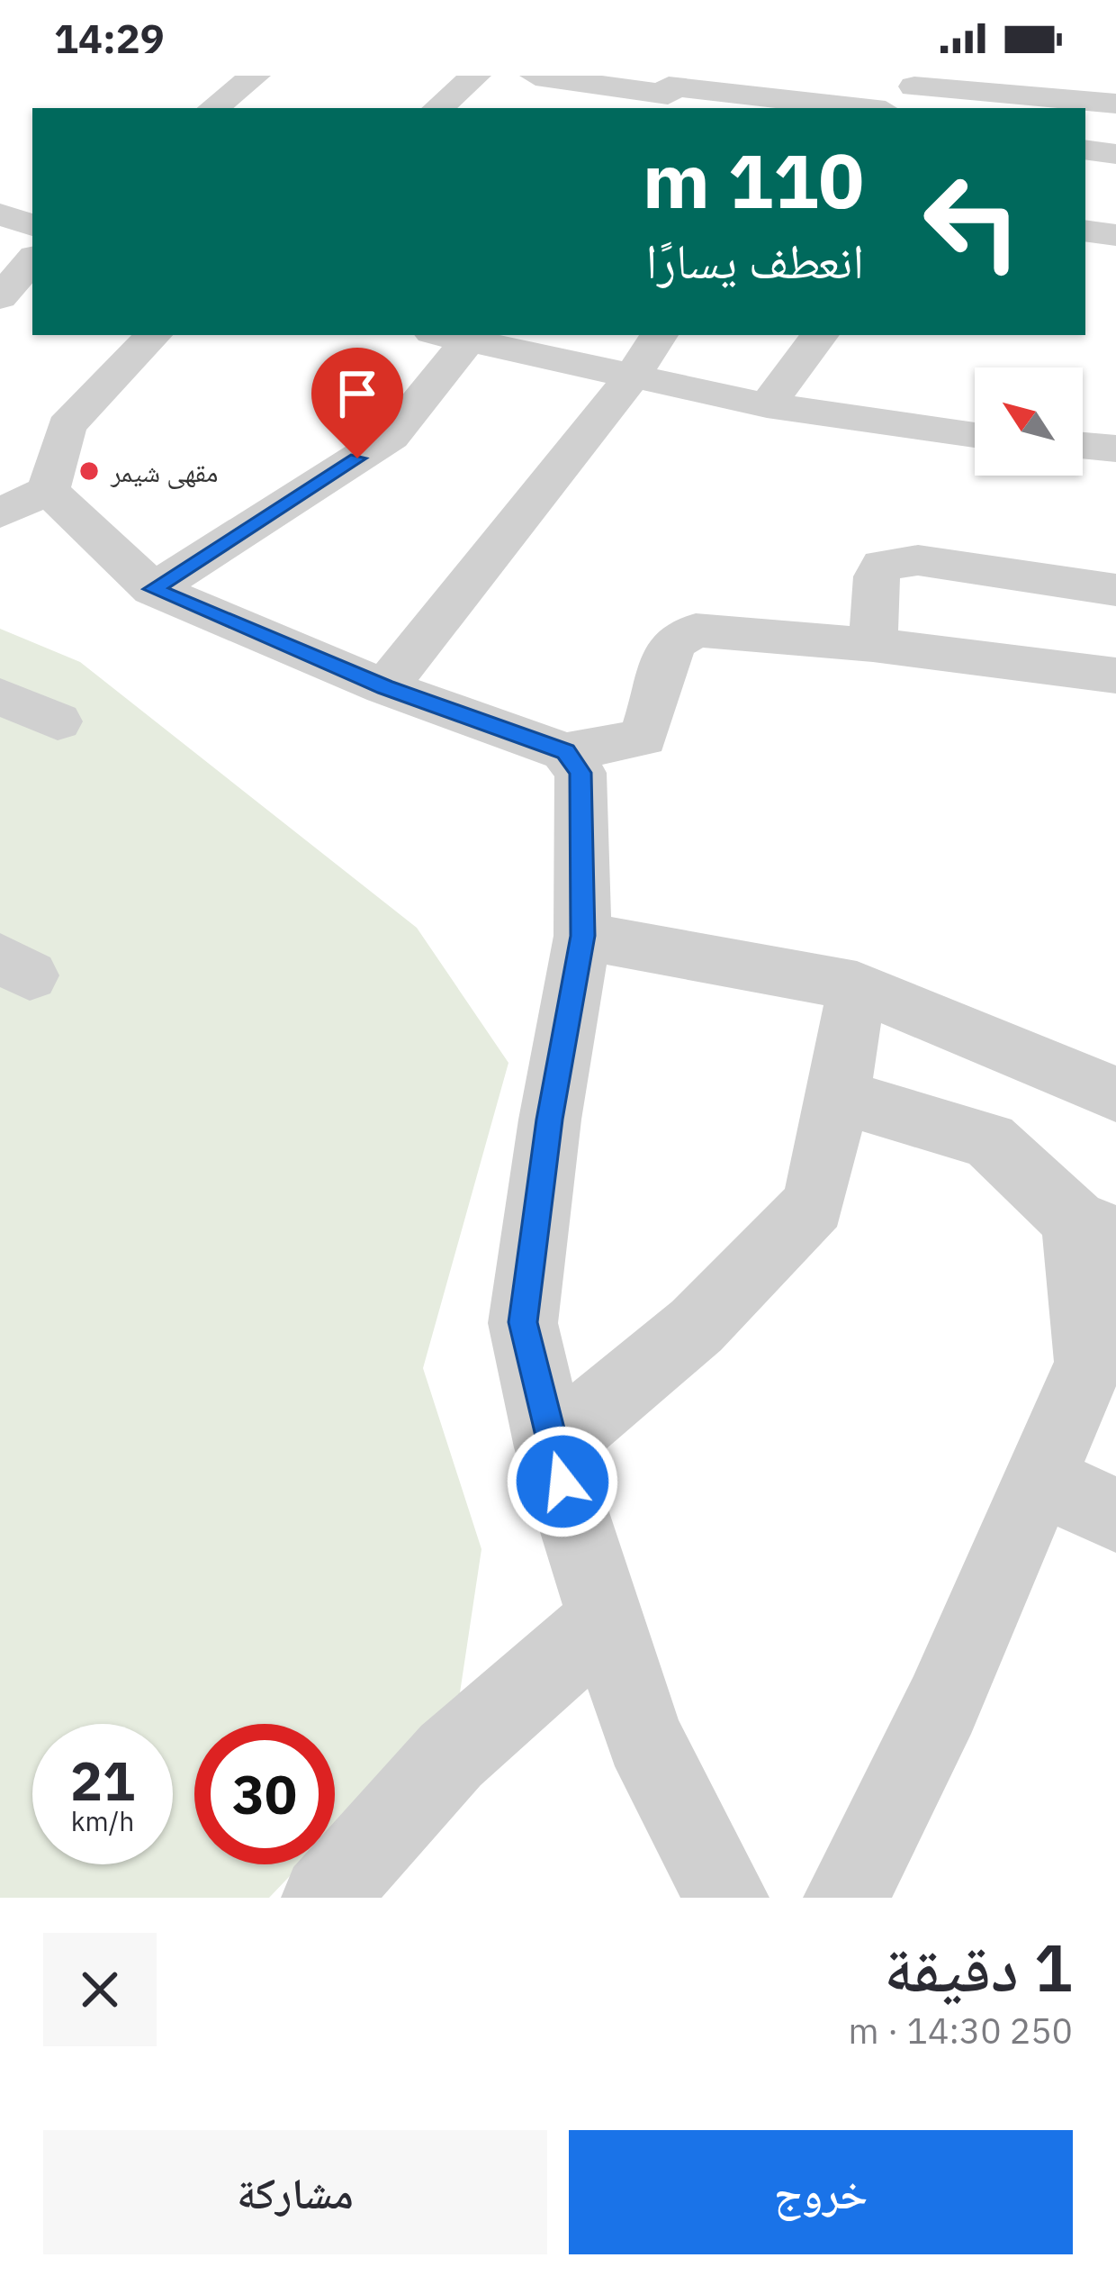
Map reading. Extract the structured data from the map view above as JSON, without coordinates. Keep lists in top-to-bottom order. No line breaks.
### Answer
{"places":["مقهى شيمر"],"north":"top left","page":{"status":"14:29","turn":["110 m","انعطف يسارًا"],"speed":"21 km/h","limit":"30","heading":["1 دقيقة","250 m · 14:30"],"buttons":["خروج","مشاركة"]}}
